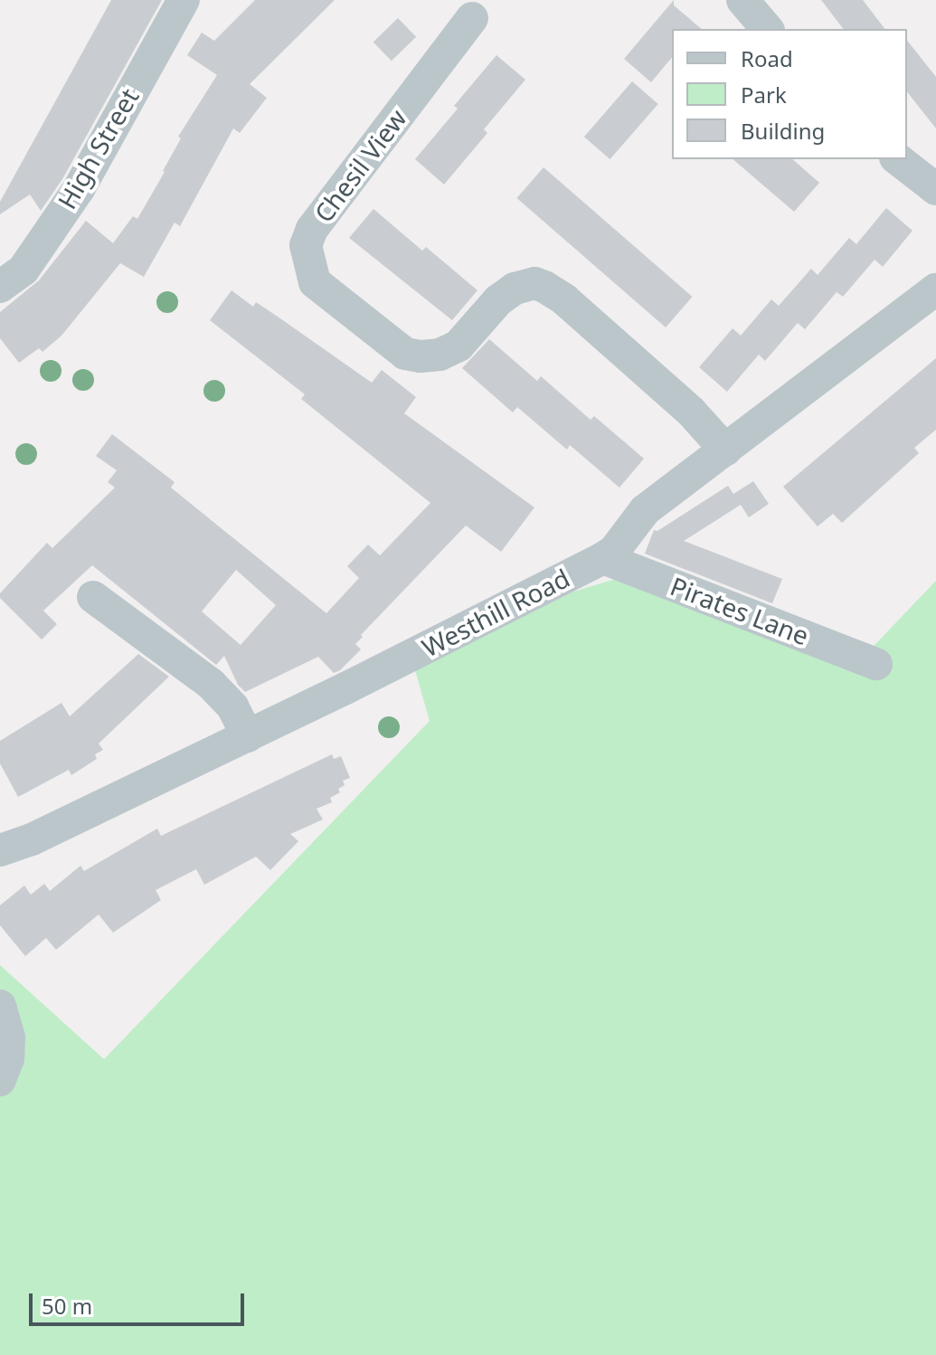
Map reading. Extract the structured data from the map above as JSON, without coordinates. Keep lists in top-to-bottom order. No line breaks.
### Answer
{"streets":{"street":["High Street","Chesil View","Pirates Lane","Westhill Road"]},"crossings":[["Chesil View","Westhill Road"],["Pirates Lane","Westhill Road"]],"legend":["Road","Park","Building"],"scale_bar":"50 m"}
